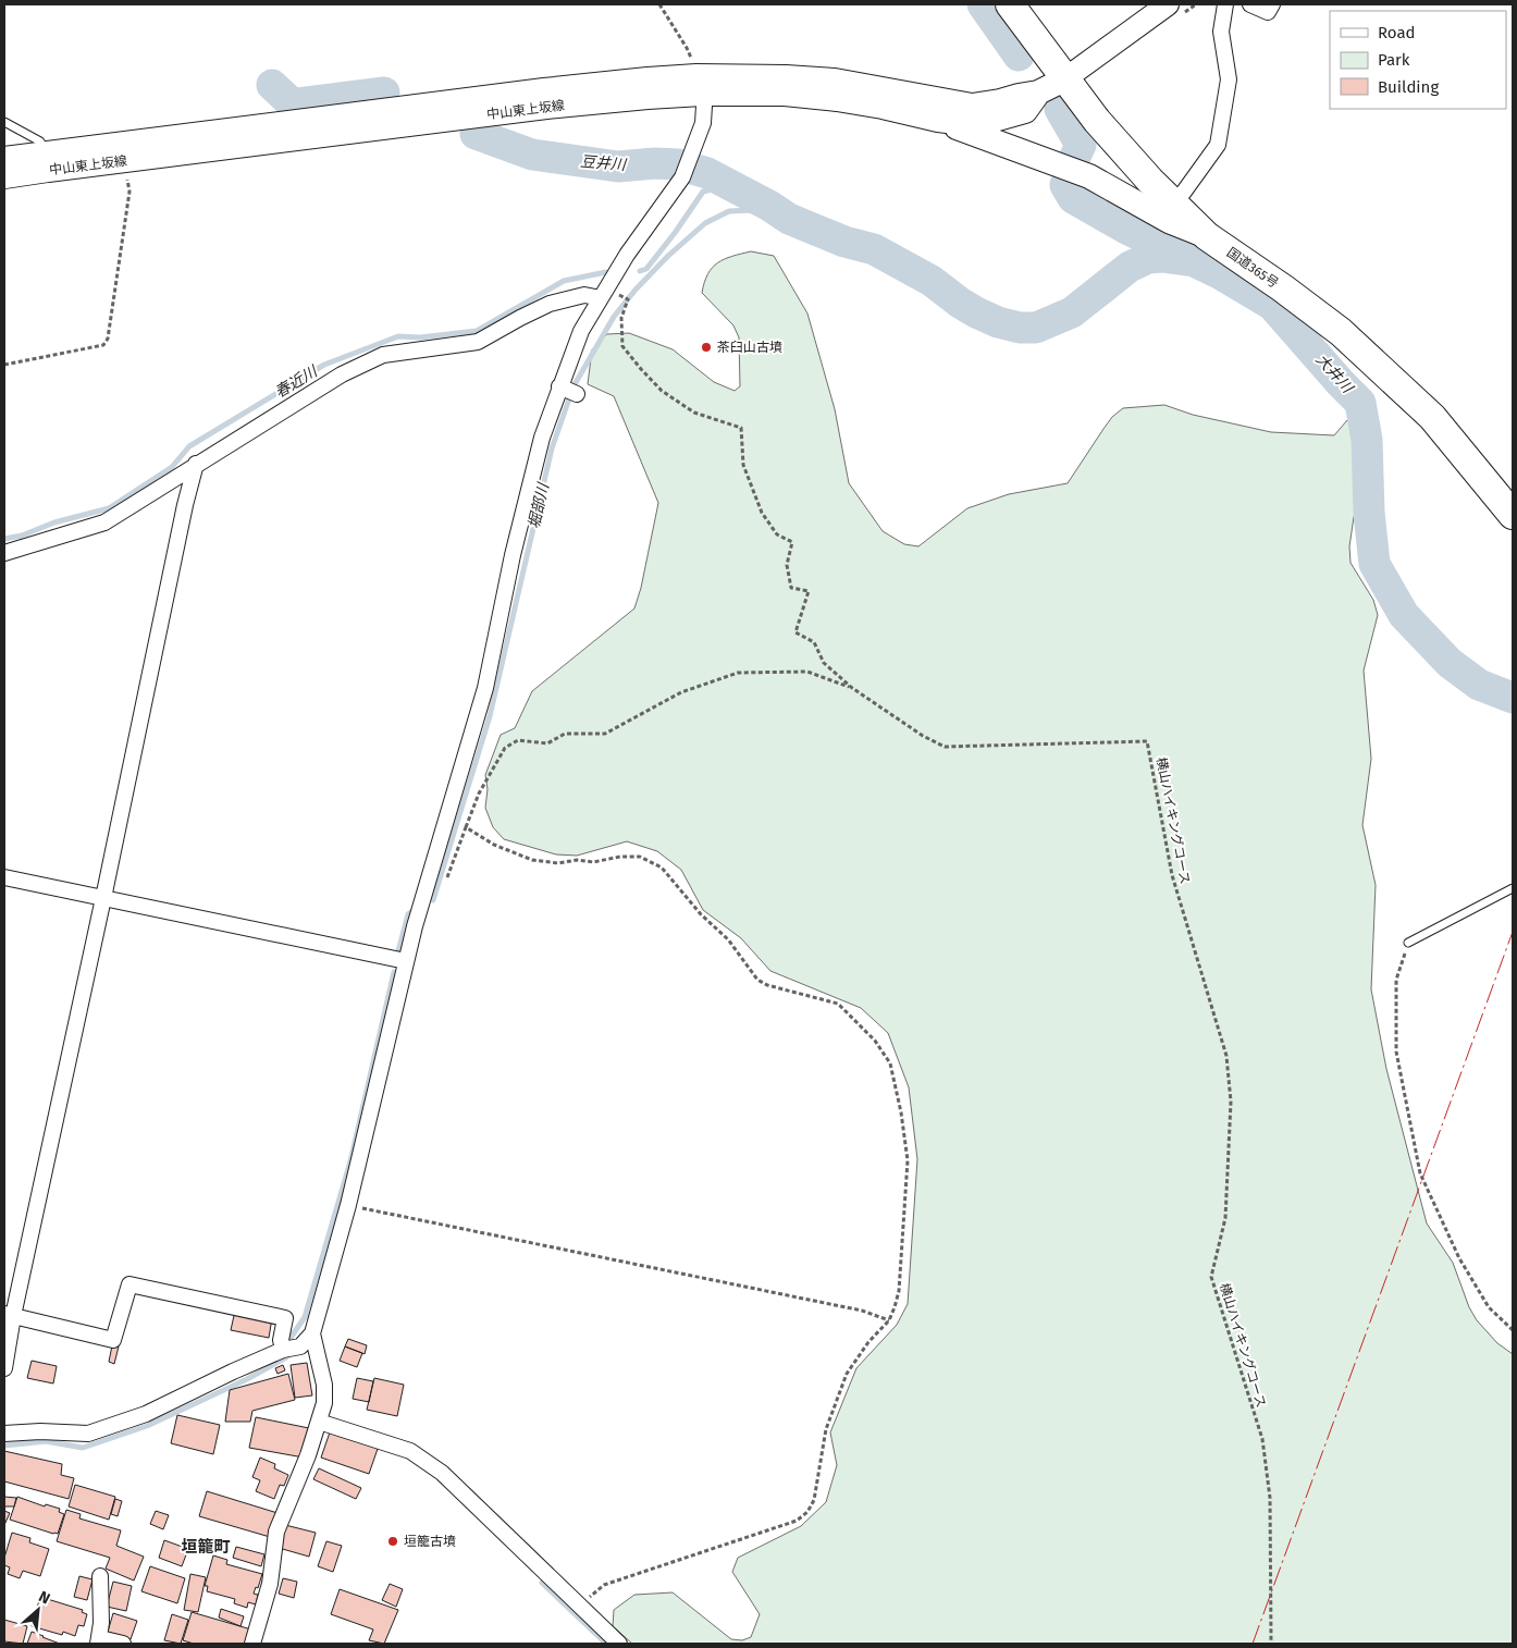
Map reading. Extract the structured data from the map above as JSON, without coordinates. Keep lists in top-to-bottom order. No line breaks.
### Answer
{"streets":{"highway":["国道365号"],"main road":["中山東上坂線"],"path":["横山ハイキングコース"]},"crossings":[["中山東上坂線","国道365号"]],"districts":["垣籠町"],"water":["豆井川","大井川","春近川","堀部川"],"places":["茶臼山古墳","垣籠古墳"],"legend":["Road","Park","Building"],"north":"top right"}
